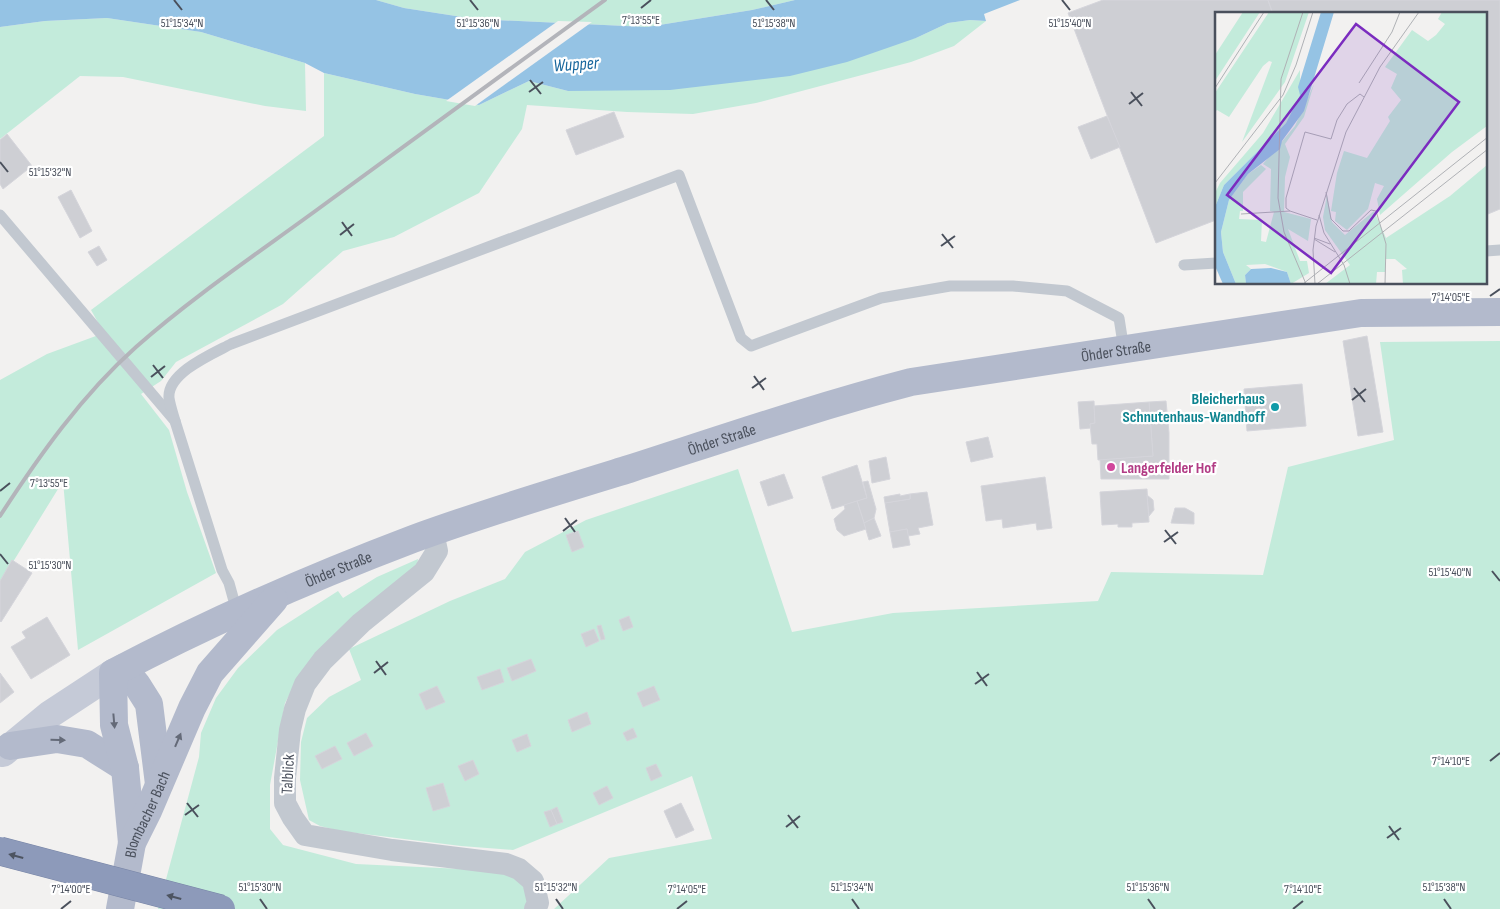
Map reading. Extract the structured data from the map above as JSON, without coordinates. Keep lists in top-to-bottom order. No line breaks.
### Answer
{"streets":{"main road":["Öhder Straße","Blombacher Bach"],"street":["Talblick"]},"crossings":[["Öhder Straße","Talblick"],["Öhder Straße","Blombacher Bach"]],"water":["Wupper"],"places":["Bleicherhaus Schnutenhaus-Wandhoff","Langerfelder Hof"],"coordinates":["7°13'55\"E","51°15'34\"N","51°15'36\"N","51°15'38\"N","51°15'40\"N","51°15'32\"N","7°14'05\"E","51°15'30\"N","7°14'10\"E","7°14'00\"E"]}
